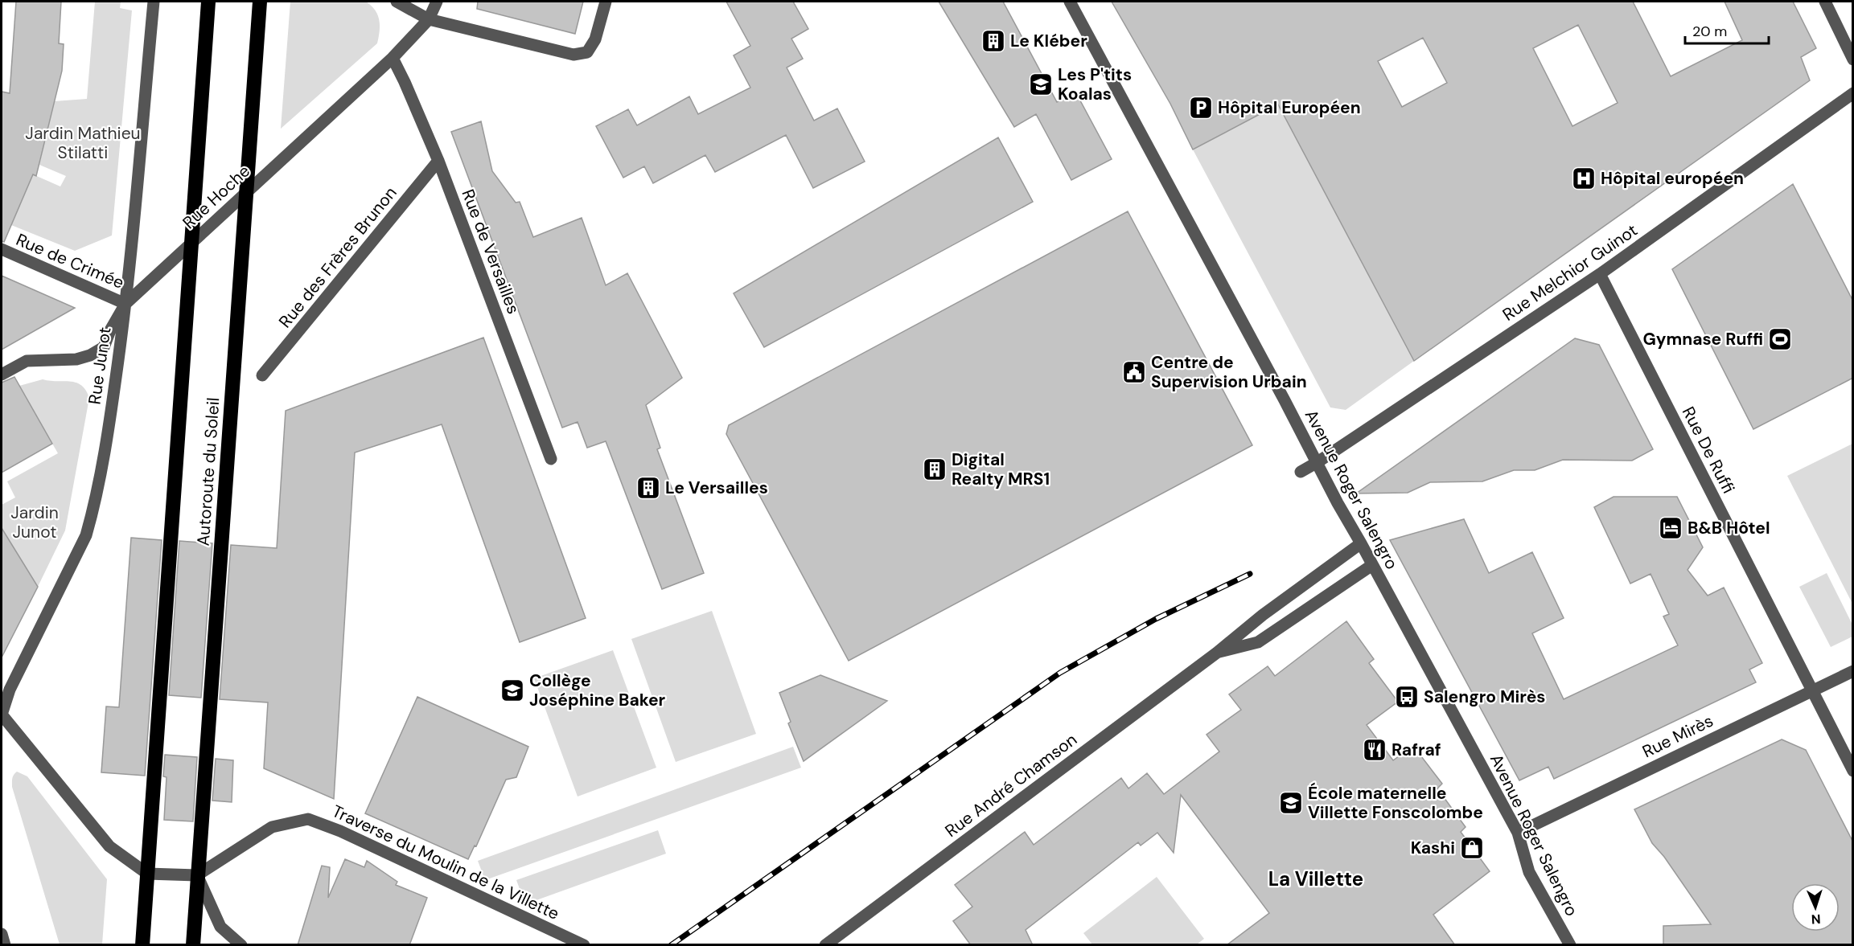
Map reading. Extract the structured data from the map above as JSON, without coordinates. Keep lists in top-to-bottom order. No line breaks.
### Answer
{"streets":{"highway":["Autoroute du Soleil"],"street":["Rue Hoche","Rue de Versailles","Rue des Frères Brunon","Rue de Crimée","Rue Melchior Guinot","Rue Junot","Rue De Ruffi","Avenue Roger Salengro","Rue Mirès","Rue André Chamson","Traverse du Moulin de la Villette"]},"crossings":[["Rue Hoche","Rue de Versailles"],["Rue Hoche","Rue de Crimée"],["Rue Hoche","Rue Junot"],["Rue de Versailles","Rue des Frères Brunon"],["Rue de Crimée","Rue Junot"],["Rue Melchior Guinot","Rue De Ruffi"],["Rue Melchior Guinot","Avenue Roger Salengro"],["Rue De Ruffi","Rue Mirès"],["Avenue Roger Salengro","Rue Mirès"],["Avenue Roger Salengro","Rue André Chamson"]],"districts":["La Villette"],"parks":["Jardin Mathieu Stilatti","Jardin Junot"],"places":{"building":["Le Kléber","Digital Realty MRS1","Le Versailles"],"school or university":["Les P'tits Koalas","Collège Joséphine Baker","École maternelle Villette Fonscolombe"],"parking":["Hôpital Européen"],"hospital":["Hôpital européen"],"sports":["Gymnase Ruffi"],"public building":["Centre de Supervision Urbain"],"hotel":["B&B Hôtel"],"bus stop":["Salengro Mirès"],"restaurant":["Rafraf"],"shop":["Kashi"]},"scale_bar":"20 m","north":"bottom"}
